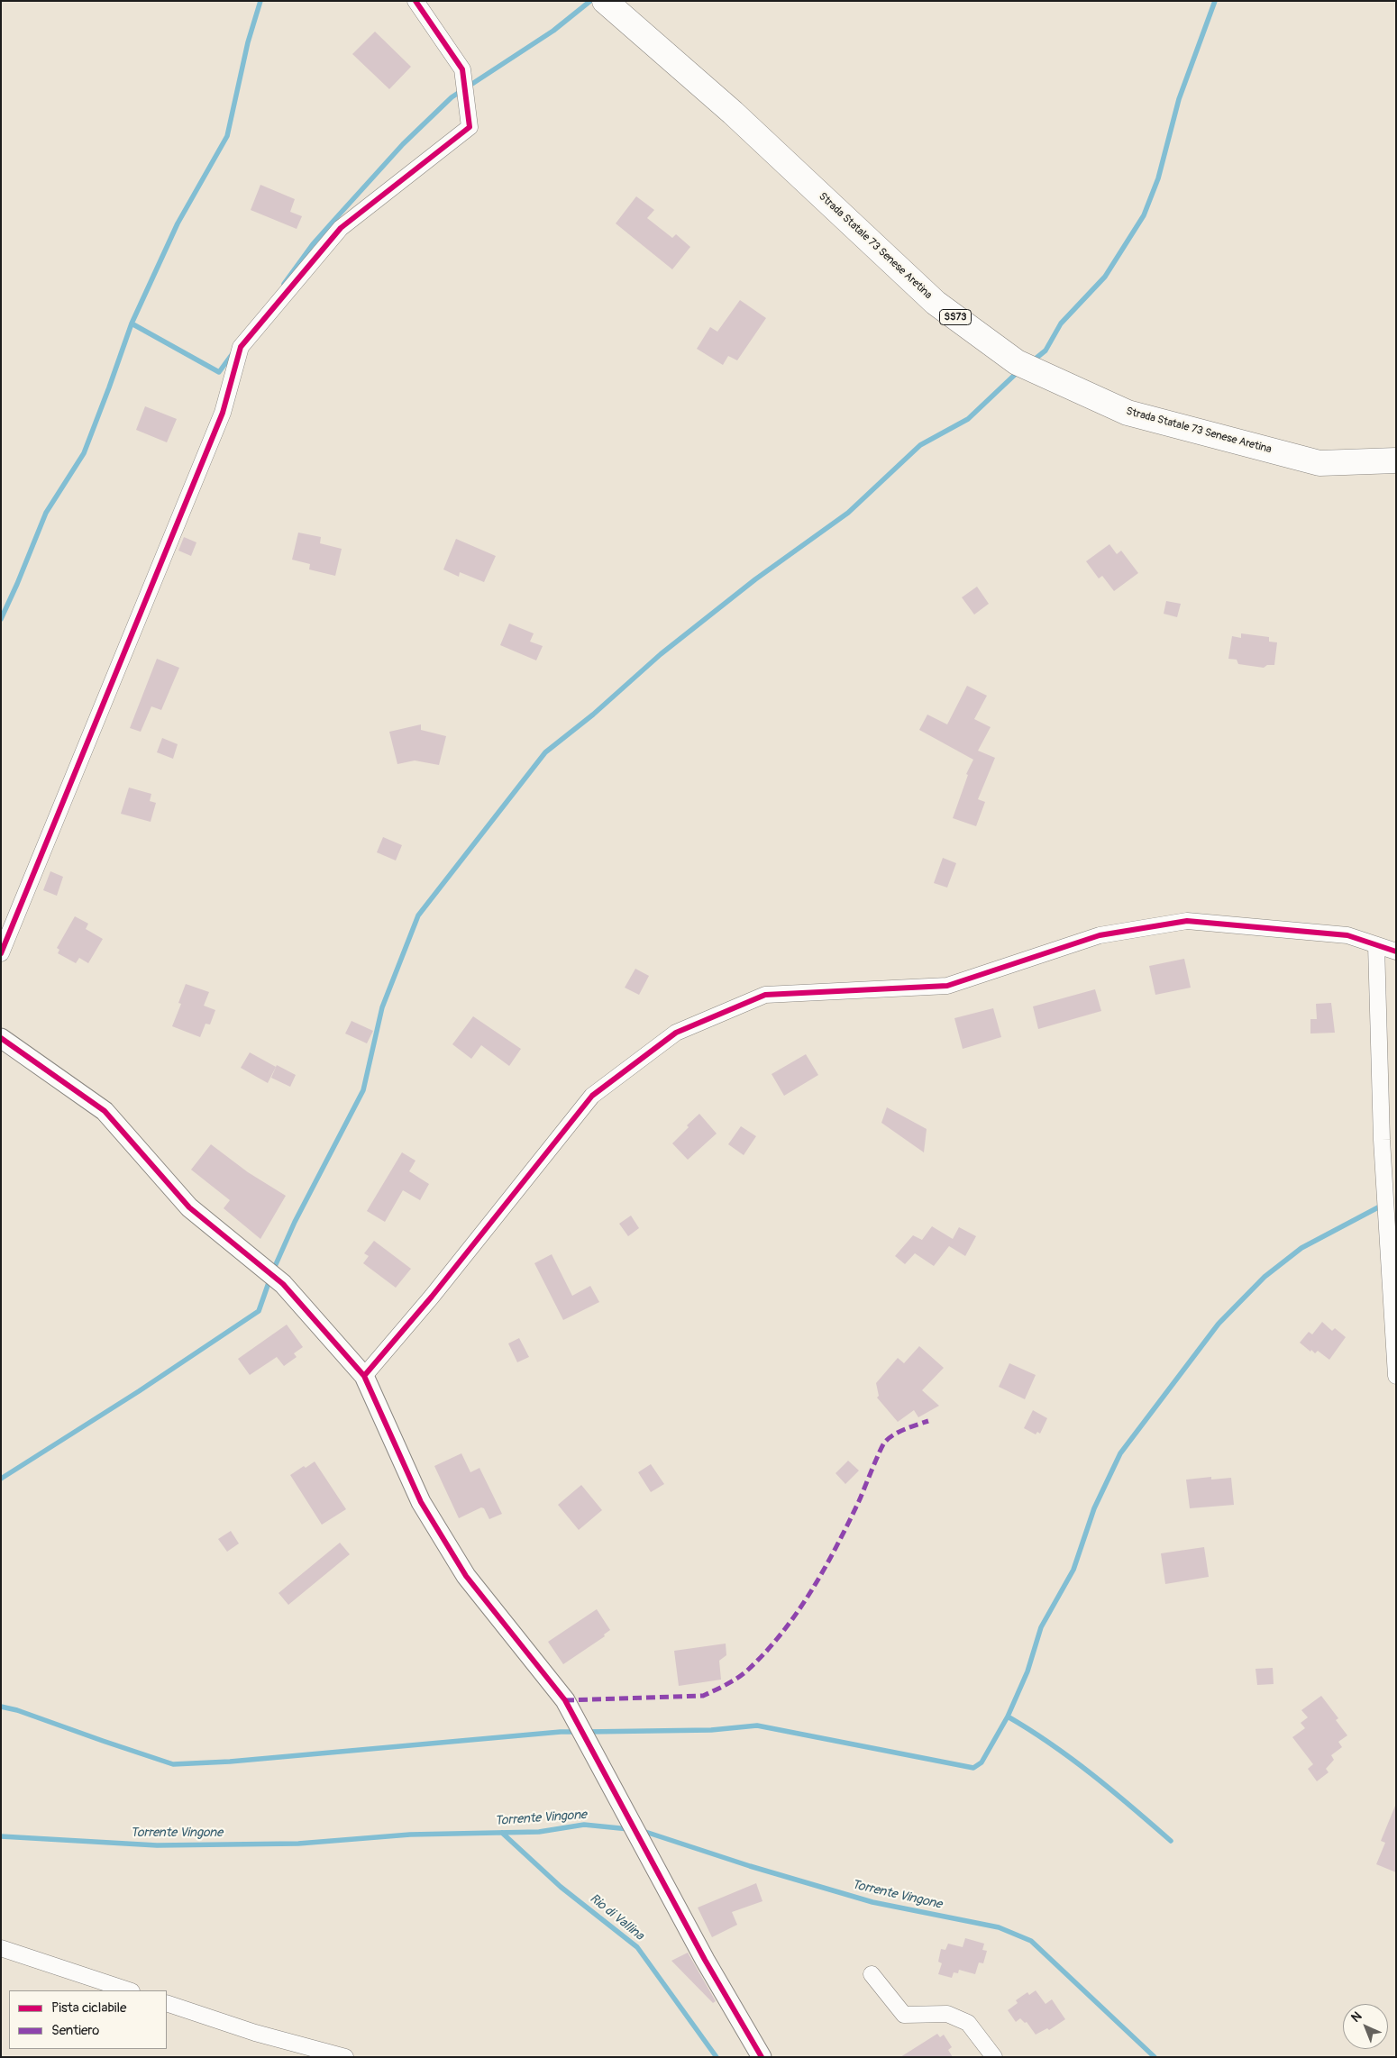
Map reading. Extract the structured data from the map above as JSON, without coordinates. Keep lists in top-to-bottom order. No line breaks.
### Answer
{"streets":{"main road":["Strada Statale 73 Senese Aretina","SS73"]},"water":["Torrente Vingone","Rio di Vallina"],"legend":["Pista ciclabile","Sentiero"],"north":"top left"}
